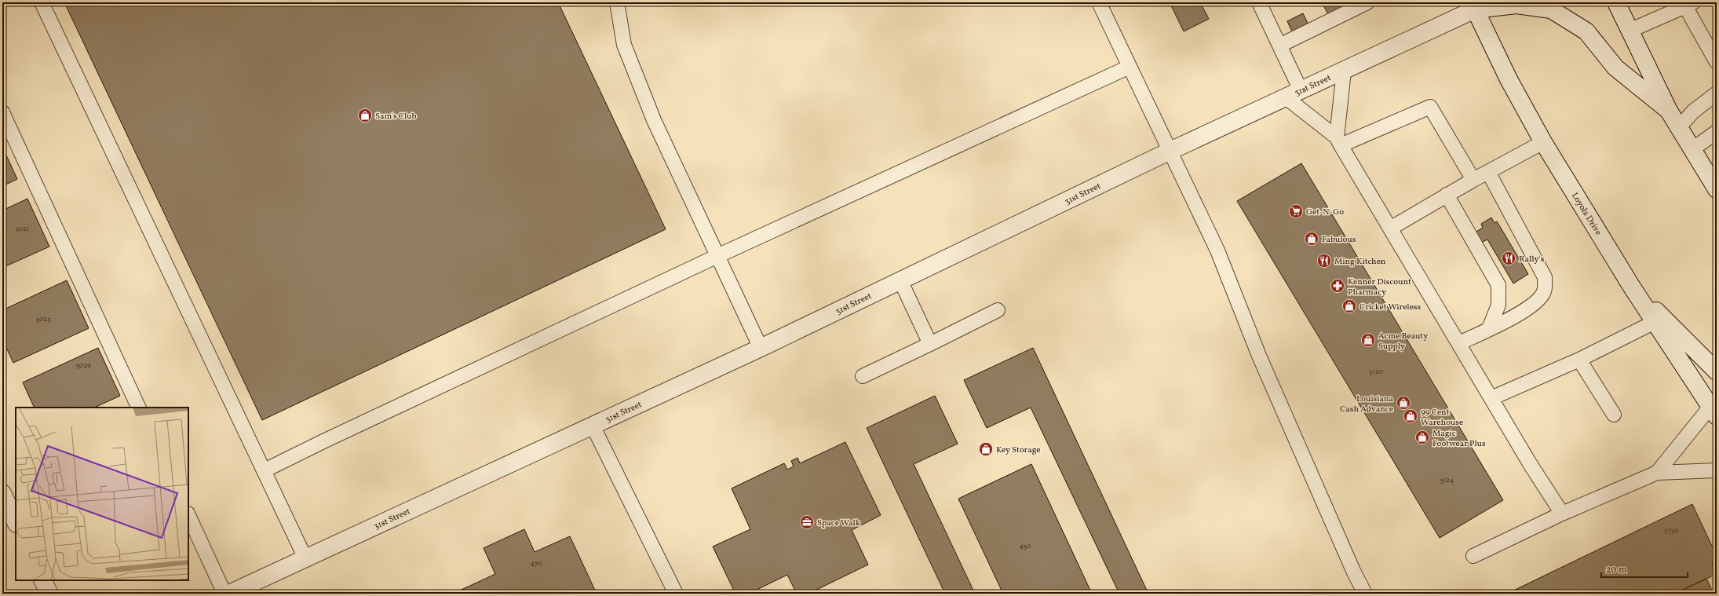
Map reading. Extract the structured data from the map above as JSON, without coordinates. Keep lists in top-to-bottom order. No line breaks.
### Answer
{"streets":{"street":["31st Street","Loyola Drive"]},"crossings":[["31st Street","Loyola Drive"]],"places":{"shop":["Sam's Club","Fabulous","Cricket Wireless","Acme Beauty Supply","Louisiana Cash Advance","99 Cent Warehouse","Magic Footwear Plus","Key Storage"],"supermarket":["Get-N-Go"],"restaurant":["Rally's","Ming Kitchen"],"pharmacy":["Kenner Discount Pharmacy"],"office":["Space Walk"]},"house_numbers":["3021","3025","3029","3120","3124","3130","430","470"],"scale_bar":"20 m"}
